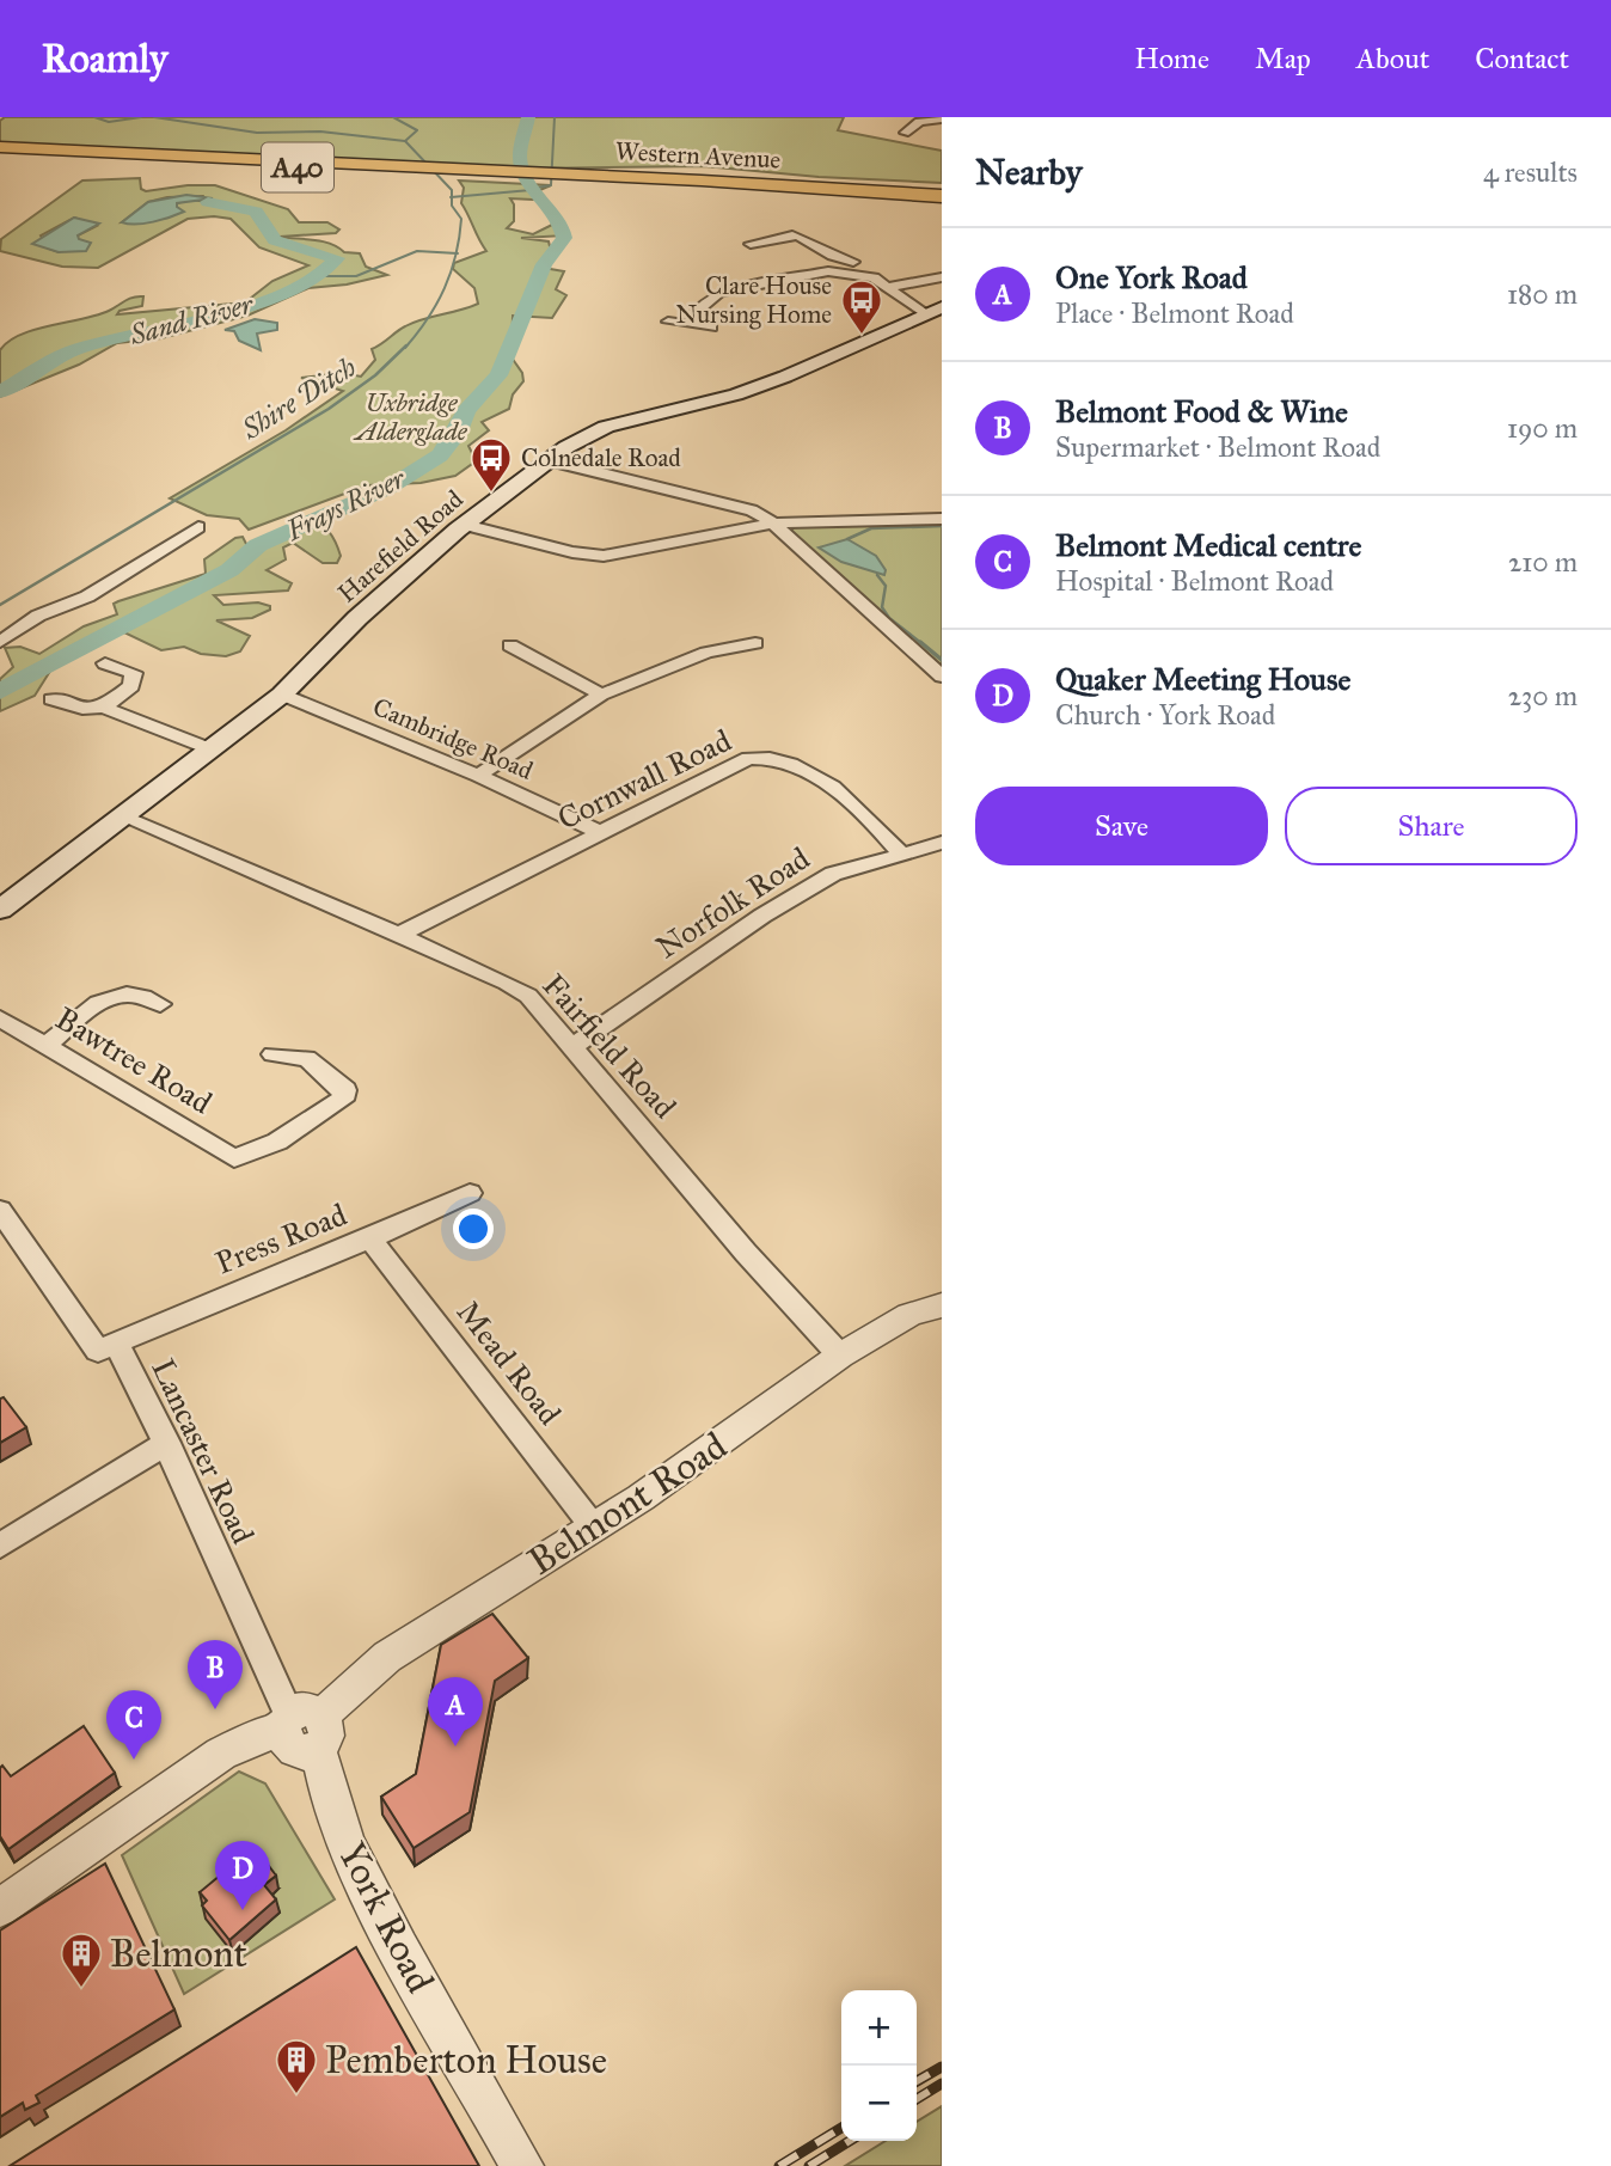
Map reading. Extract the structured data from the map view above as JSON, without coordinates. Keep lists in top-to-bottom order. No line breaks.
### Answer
{"streets":{"highway":["Western Avenue","A40"],"main road":["Harefield Road"],"street":["Cambridge Road","Cornwall Road","Norfolk Road","Fairfield Road","Bawtree Road","Press Road","Mead Road","Lancaster Road","Belmont Road","York Road"]},"crossings":[["Western Avenue","A40"],["Harefield Road","Cambridge Road"],["Harefield Road","Fairfield Road"],["Cambridge Road","Cornwall Road"],["Cornwall Road","Norfolk Road"],["Cornwall Road","Fairfield Road"],["Norfolk Road","Fairfield Road"],["Fairfield Road","Belmont Road"],["Press Road","Mead Road"],["Press Road","Lancaster Road"],["Mead Road","Belmont Road"],["Lancaster Road","Belmont Road"],["Lancaster Road","York Road"],["Belmont Road","York Road"]],"water":["Sand River","Shire Ditch","Frays River"],"parks":["Uxbridge Alderglade"],"places":{"bus stop":["Clare House Nursing Home","Colnedale Road"],"building":["Belmont","Pemberton House"]},"page":{"header":"Roamly","nav":["Home","Map","About","Contact"],"heading":["Nearby","4 results"],"list":[{"mark":"A","name":"One York Road","note":"Place · Belmont Road","value":"180 m"},{"mark":"B","name":"Belmont Food & Wine","note":"Supermarket · Belmont Road","value":"190 m"},{"mark":"C","name":"Belmont Medical centre","note":"Hospital · Belmont Road","value":"210 m"},{"mark":"D","name":"Quaker Meeting House","note":"Church · York Road","value":"230 m"}],"buttons":["Save","Share"],"pins":["B","A","C","D"],"map_buttons":["+","−"]}}
